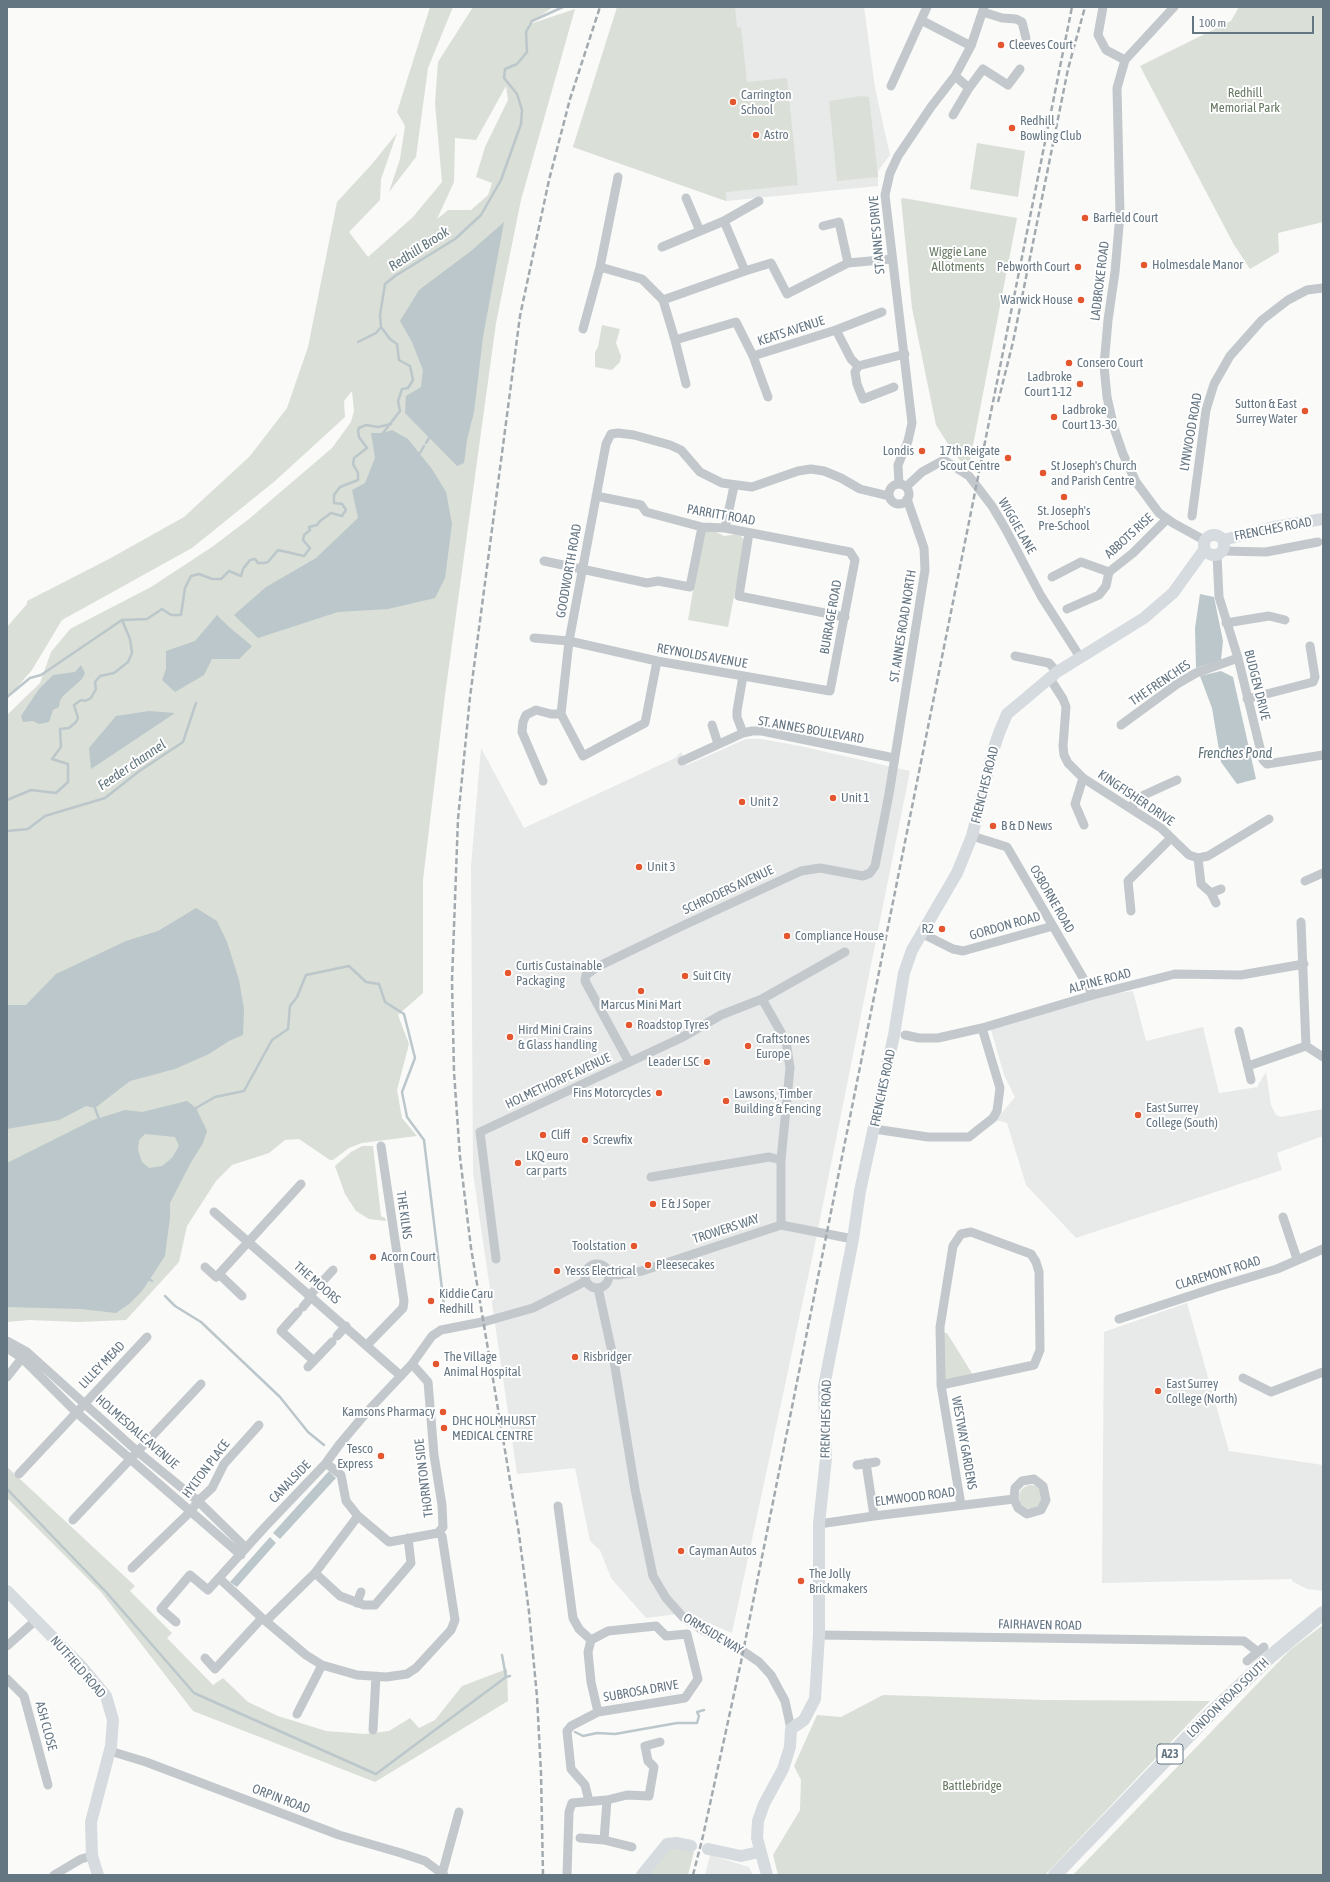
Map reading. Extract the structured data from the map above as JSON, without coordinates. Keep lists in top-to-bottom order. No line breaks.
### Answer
{"streets":{"main road":["LONDON ROAD SOUTH","A23"],"street":["ST ANNE'S DRIVE","LADBROKE ROAD","KEATS AVENUE","LYNWOOD ROAD","PARRITT ROAD","WIGGIE LANE","FRENCHES ROAD","ABBOTS RISE","GOODWORTH ROAD","BURRAGE ROAD","ST. ANNES ROAD NORTH","REYNOLDS AVENUE","THE FRENCHES","BUDGEN DRIVE","ST. ANNES BOULEVARD","KINGFISHER DRIVE","SCHRODERS AVENUE","OSBORNE ROAD","GORDON ROAD","ALPINE ROAD","HOLMETHORPE AVENUE","THE KILNS","TROWERS WAY","CLAREMONT ROAD","THE MOORS","LILLEY MEAD","HOLMESDALE AVENUE","WESTWAY GARDENS","HYLTON PLACE","THORNTON SIDE","CANALSIDE","ELMWOOD ROAD","FAIRHAVEN ROAD","ORMSIDE WAY","NUTFIELD ROAD","SUBROSA DRIVE","ASH CLOSE","ORPIN ROAD"]},"crossings":[["ST ANNE'S DRIVE","WIGGIE LANE"],["ST ANNE'S DRIVE","ST. ANNES ROAD NORTH"],["LADBROKE ROAD","FRENCHES ROAD"],["LADBROKE ROAD","ABBOTS RISE"],["PARRITT ROAD","GOODWORTH ROAD"],["PARRITT ROAD","BURRAGE ROAD"],["WIGGIE LANE","FRENCHES ROAD"],["WIGGIE LANE","ST. ANNES ROAD NORTH"],["FRENCHES ROAD","BUDGEN DRIVE"],["FRENCHES ROAD","KINGFISHER DRIVE"],["FRENCHES ROAD","OSBORNE ROAD"],["FRENCHES ROAD","GORDON ROAD"],["FRENCHES ROAD","TROWERS WAY"],["FRENCHES ROAD","ELMWOOD ROAD"],["FRENCHES ROAD","FAIRHAVEN ROAD"],["FRENCHES ROAD","ORMSIDE WAY"],["GOODWORTH ROAD","REYNOLDS AVENUE"],["BURRAGE ROAD","REYNOLDS AVENUE"],["ST. ANNES ROAD NORTH","ST. ANNES BOULEVARD"],["ST. ANNES ROAD NORTH","SCHRODERS AVENUE"],["THE FRENCHES","BUDGEN DRIVE"],["ST. ANNES BOULEVARD","SCHRODERS AVENUE"],["SCHRODERS AVENUE","HOLMETHORPE AVENUE"],["OSBORNE ROAD","GORDON ROAD"],["OSBORNE ROAD","ALPINE ROAD"],["THE KILNS","THE MOORS"],["TROWERS WAY","CANALSIDE"],["TROWERS WAY","ORMSIDE WAY"],["THE MOORS","CANALSIDE"],["LILLEY MEAD","HOLMESDALE AVENUE"],["HOLMESDALE AVENUE","HYLTON PLACE"],["HOLMESDALE AVENUE","CANALSIDE"],["WESTWAY GARDENS","ELMWOOD ROAD"],["THORNTON SIDE","CANALSIDE"],["CANALSIDE","ORMSIDE WAY"],["NUTFIELD ROAD","ORPIN ROAD"]],"water":["Redhill Brook","Frenches Pond","Feeder channel"],"parks":["Redhill Memorial Park","Wiggie Lane Allotments","Battlebridge"],"places":["Cleeves Court","Carrington School","Redhill Bowling Club","Astro","Barfield Court","Holmesdale Manor","Pebworth Court","Warwick House","Consero Court","Ladbroke Court 1-12","Sutton & East Surrey Water","Ladbroke Court 13-30","Londis","17th Reigate Scout Centre","St Joseph's Church and Parish Centre","St. Joseph's Pre-School","Unit 1","Unit 2","B & D News","Unit 3","R2","Compliance House","Curtis Custainable Packaging","Suit City","Marcus Mini Mart","Roadstop Tyres","Hird Mini Crains & Glass handling","Craftstones Europe","Leader LSC","Fins Motorcycles","Lawsons, Timber Building & Fencing","East Surrey College (South)","Cliff","Screwfix","LKQ euro car parts","E & J Soper","Toolstation","Acorn Court","Pleesecakes","Yesss Electrical","Kiddie Caru Redhill","Risbridger","The Village Animal Hospital","East Surrey College (North)","Kamsons Pharmacy","DHC HOLMHURST MEDICAL CENTRE","Tesco Express","Cayman Autos","The Jolly Brickmakers"],"scale_bar":"100 m"}
